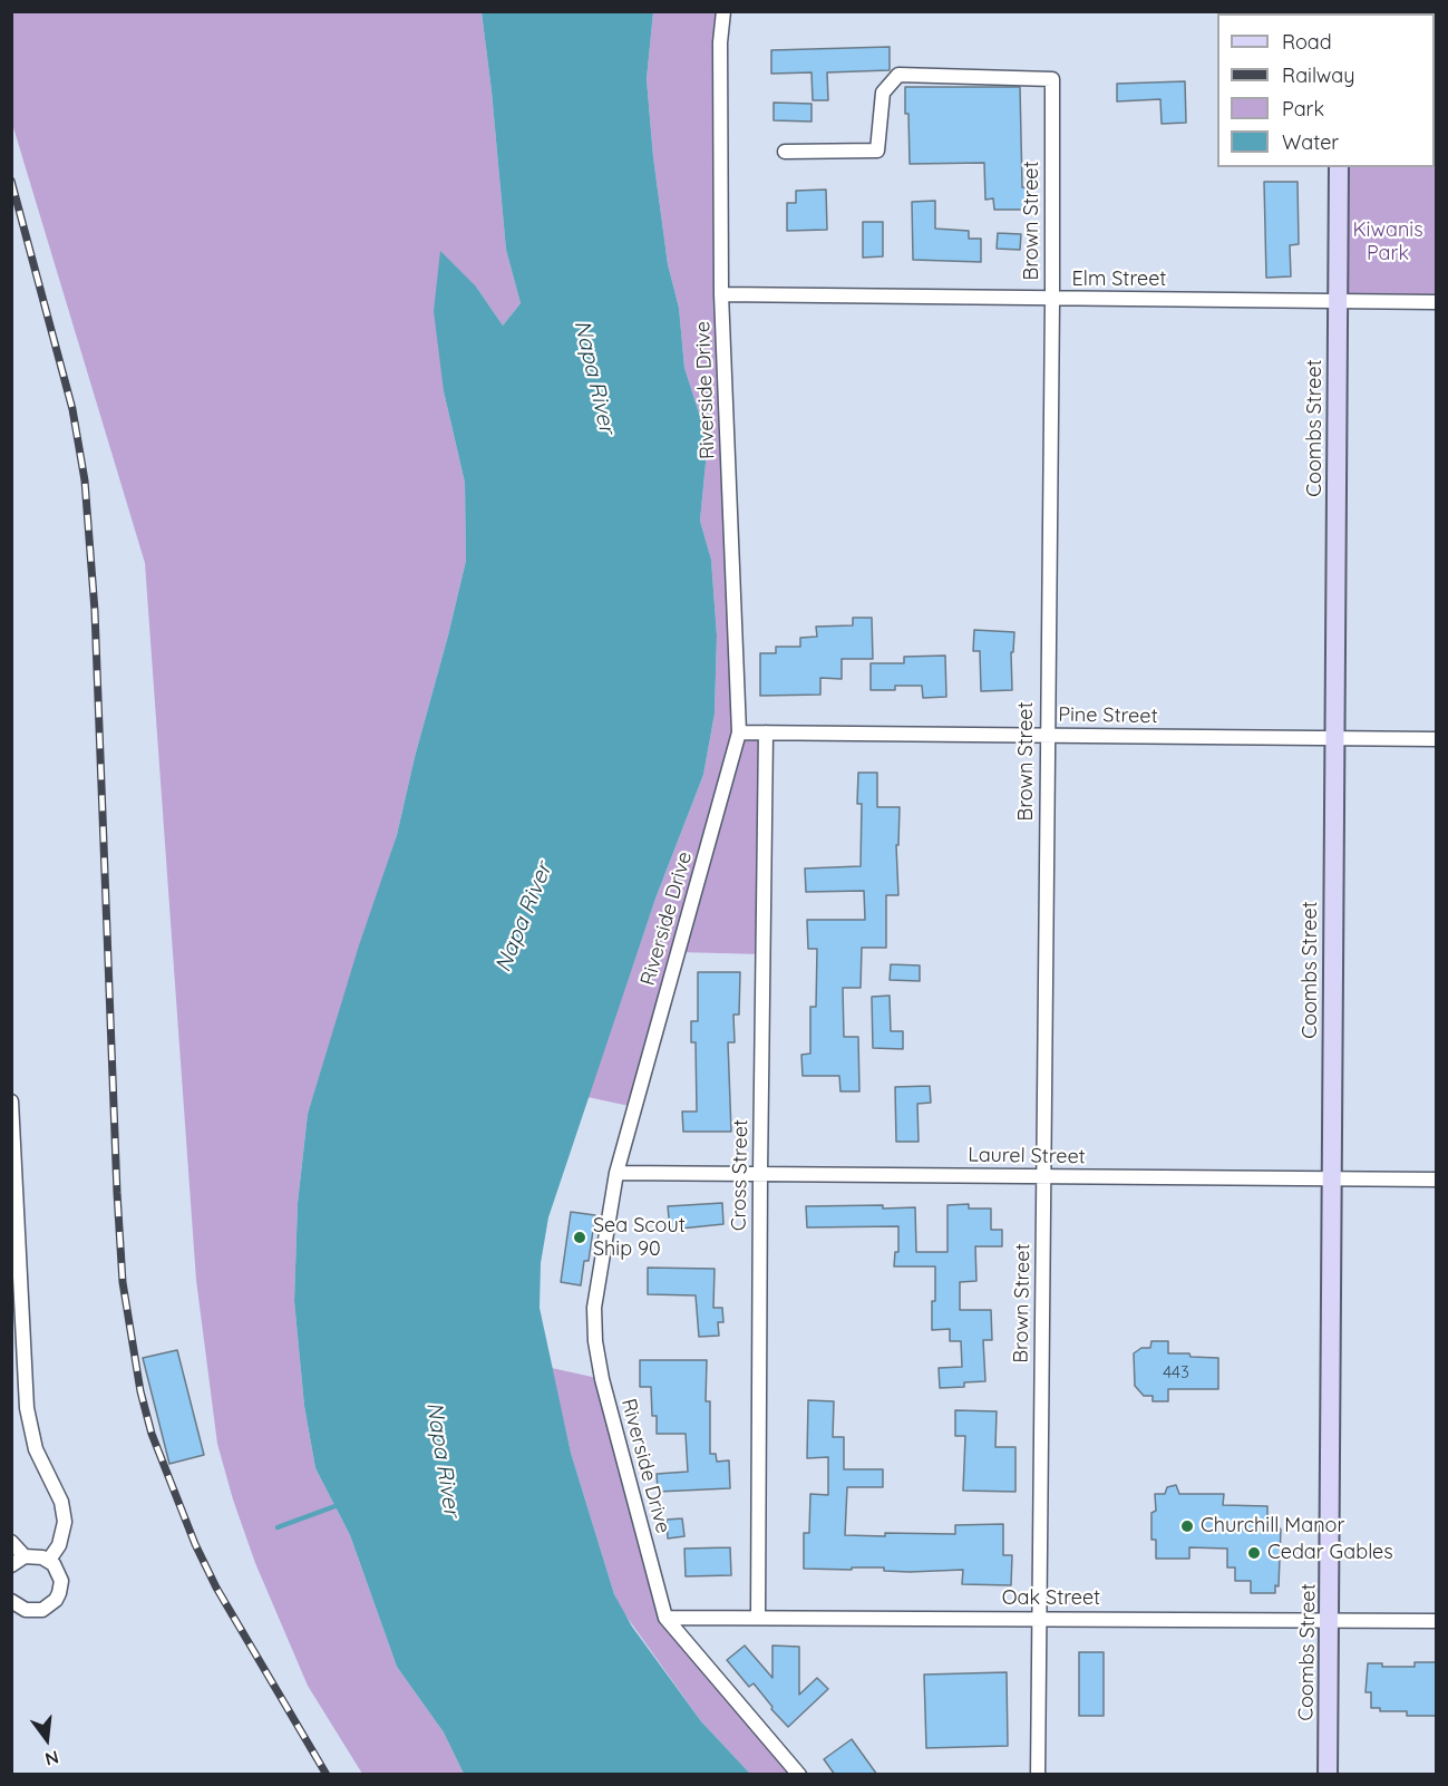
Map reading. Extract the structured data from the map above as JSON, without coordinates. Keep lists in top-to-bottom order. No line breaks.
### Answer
{"streets":{"street":["Brown Street","Elm Street","Riverside Drive","Coombs Street","Pine Street","Laurel Street","Cross Street","Oak Street"]},"crossings":[["Brown Street","Elm Street"],["Brown Street","Pine Street"],["Brown Street","Laurel Street"],["Brown Street","Oak Street"],["Elm Street","Riverside Drive"],["Elm Street","Coombs Street"],["Riverside Drive","Pine Street"],["Riverside Drive","Laurel Street"],["Riverside Drive","Oak Street"],["Coombs Street","Pine Street"],["Coombs Street","Laurel Street"],["Coombs Street","Oak Street"],["Pine Street","Cross Street"],["Laurel Street","Cross Street"],["Cross Street","Oak Street"]],"water":["Napa River"],"parks":["Kiwanis Park"],"places":["Sea Scout Ship 90","Churchill Manor","Cedar Gables"],"house_numbers":["443"],"legend":["Road","Railway","Park","Water"],"north":"bottom"}
